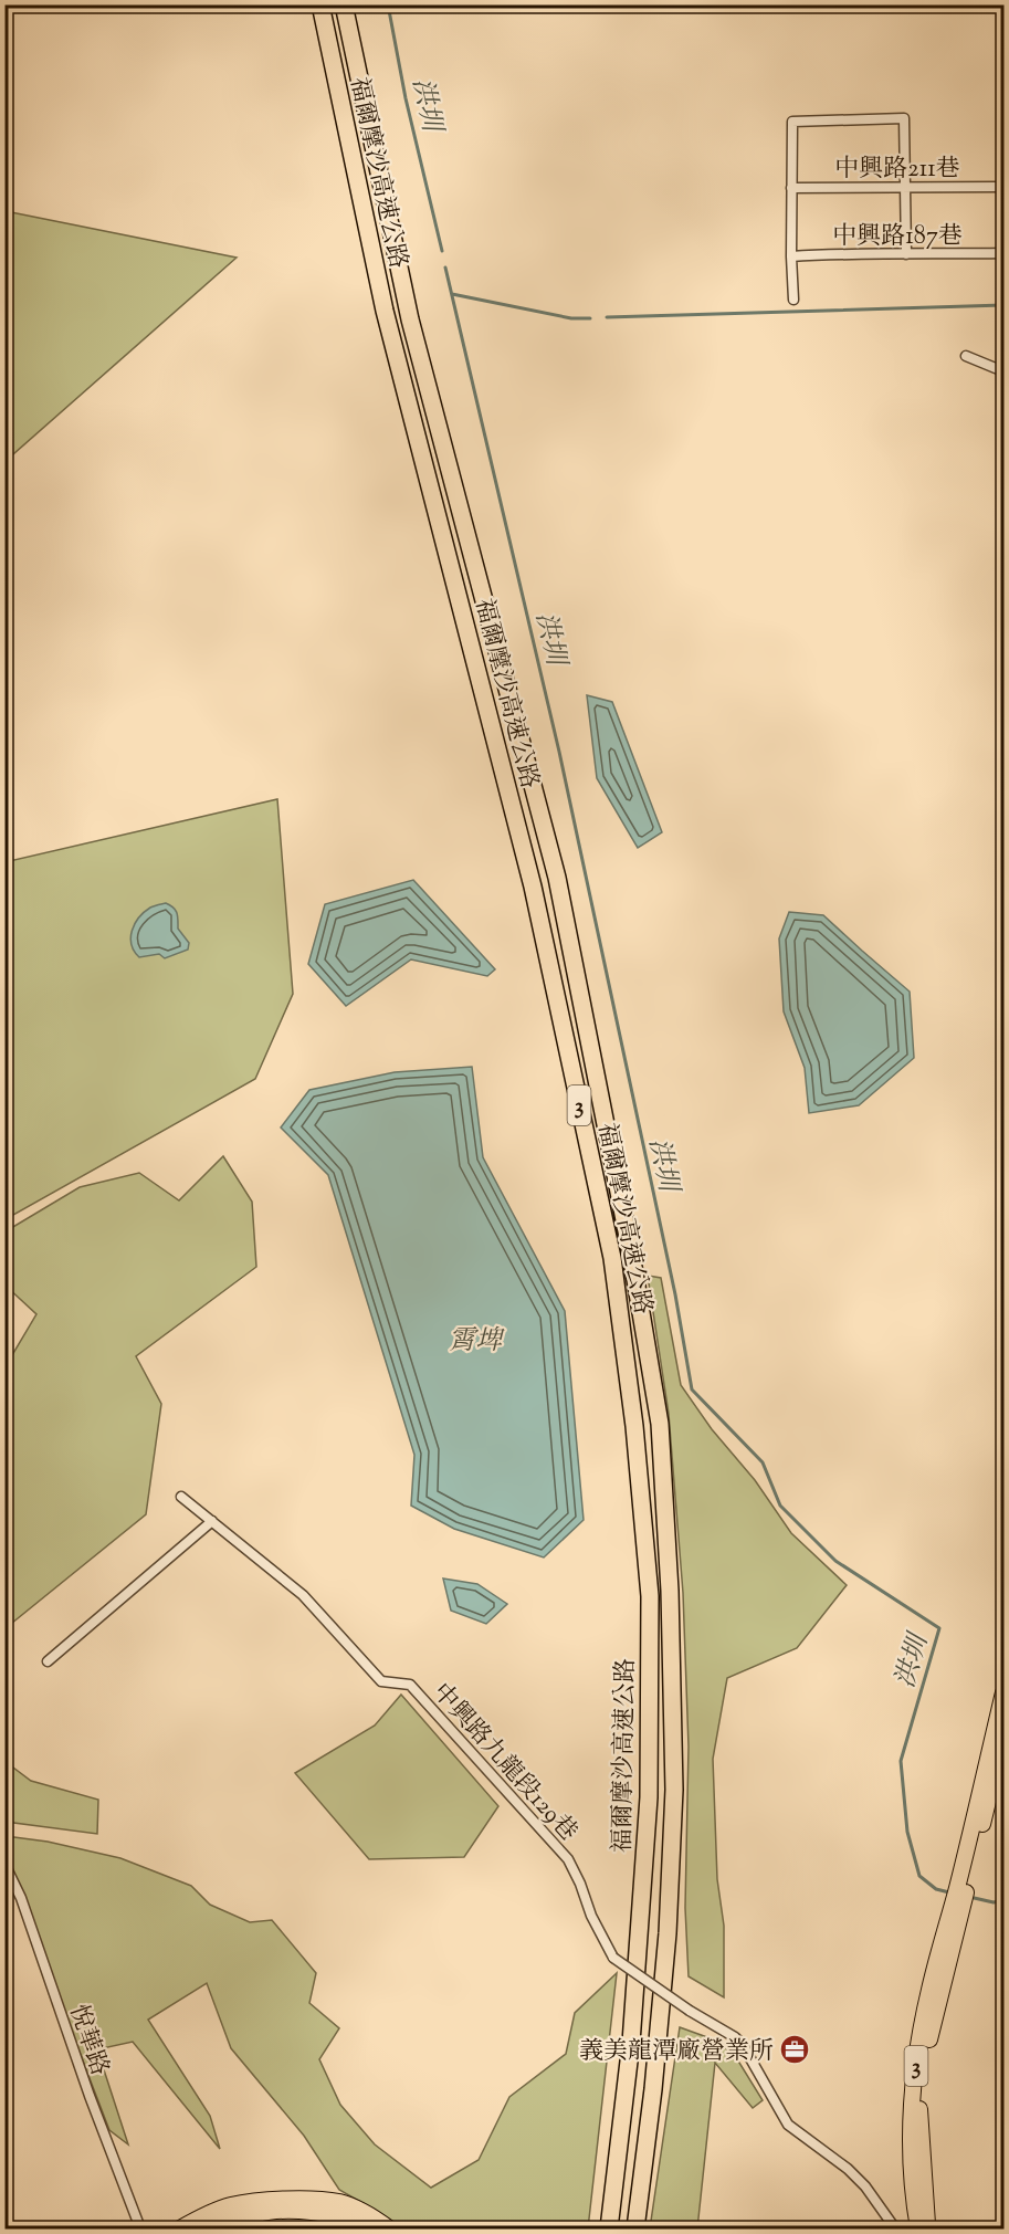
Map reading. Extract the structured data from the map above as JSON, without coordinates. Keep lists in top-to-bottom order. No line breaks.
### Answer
{"streets":{"highway":["福爾摩沙高速公路","3"],"street":["中興路211巷","中興路187巷","中興路九龍段129巷","悅華路"]},"water":["洪圳","霄埤"],"places":{"office":["義美龍潭廠營業所"]}}
